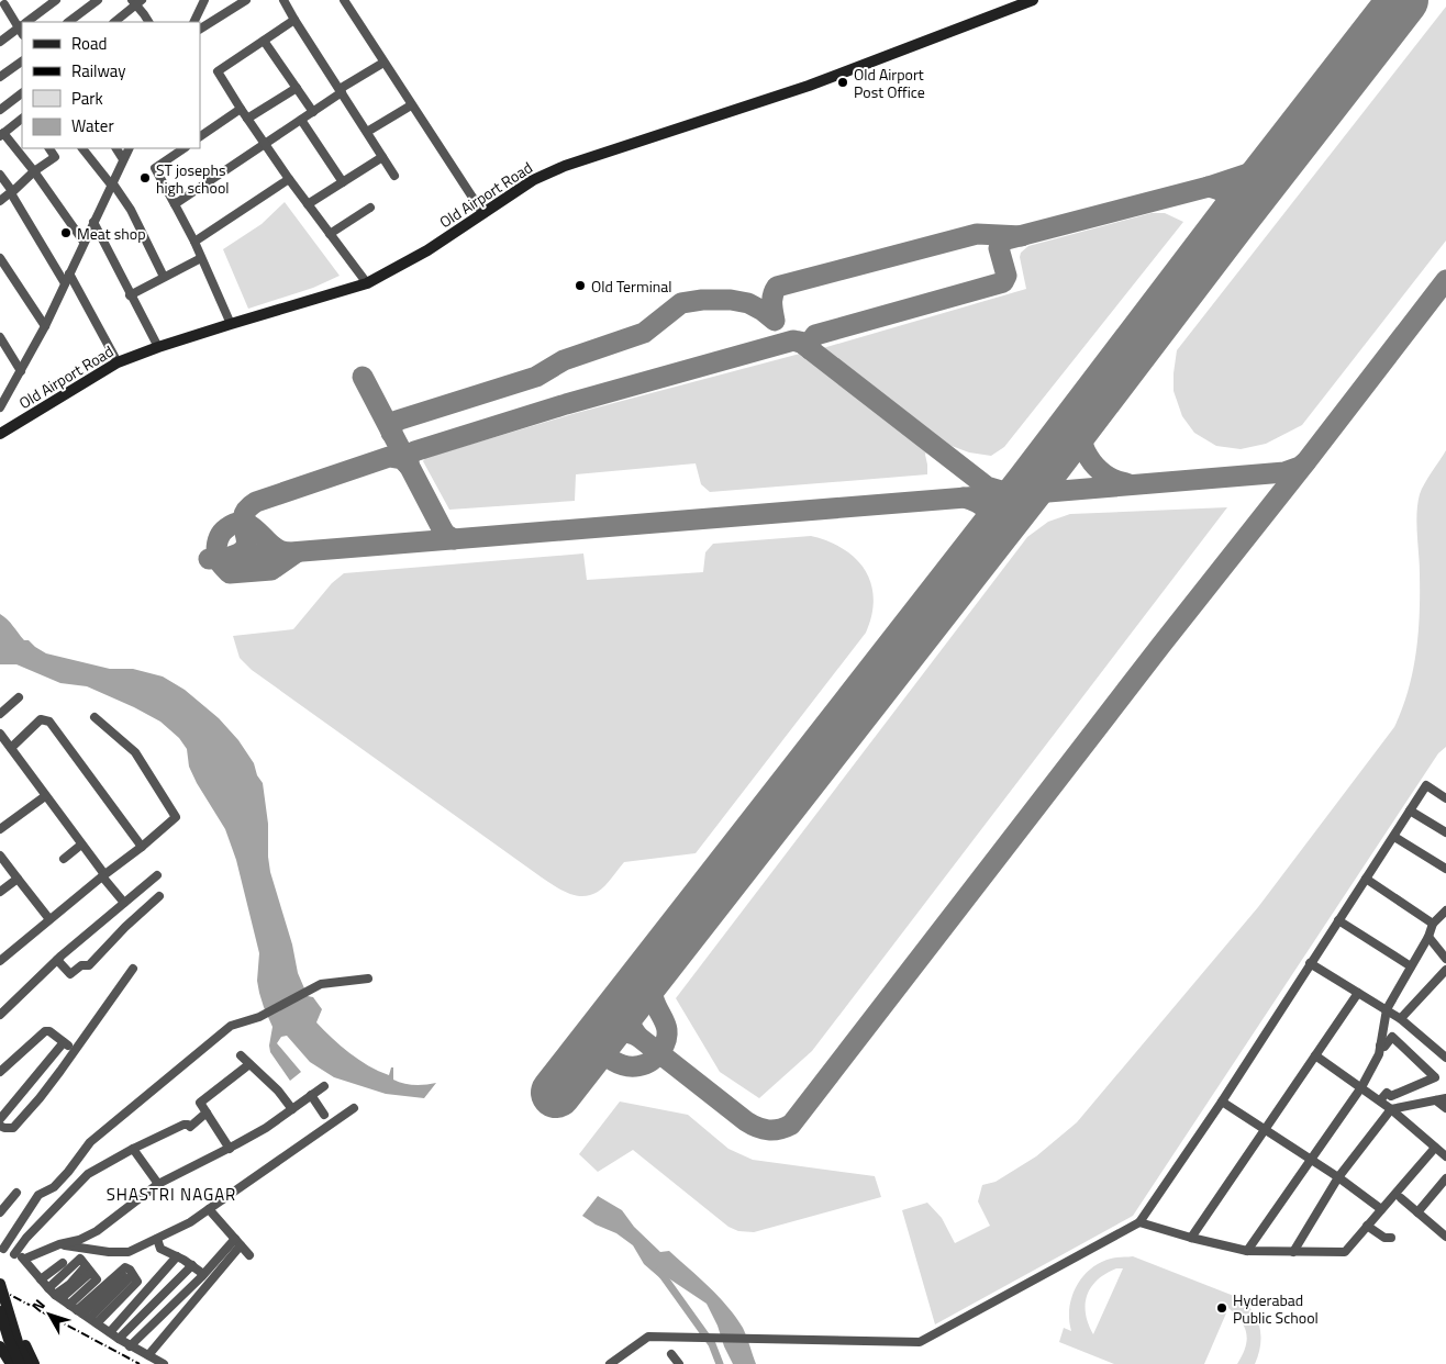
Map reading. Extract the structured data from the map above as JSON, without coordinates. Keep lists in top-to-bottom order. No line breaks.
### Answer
{"streets":{"main road":["Old Airport Road"]},"districts":["SHASTRI NAGAR"],"places":["Old Airport Post Office","ST josephs high school","Meat shop","Old Terminal","Hyderabad Public School"],"legend":["Road","Railway","Park","Water"],"north":"top left"}
